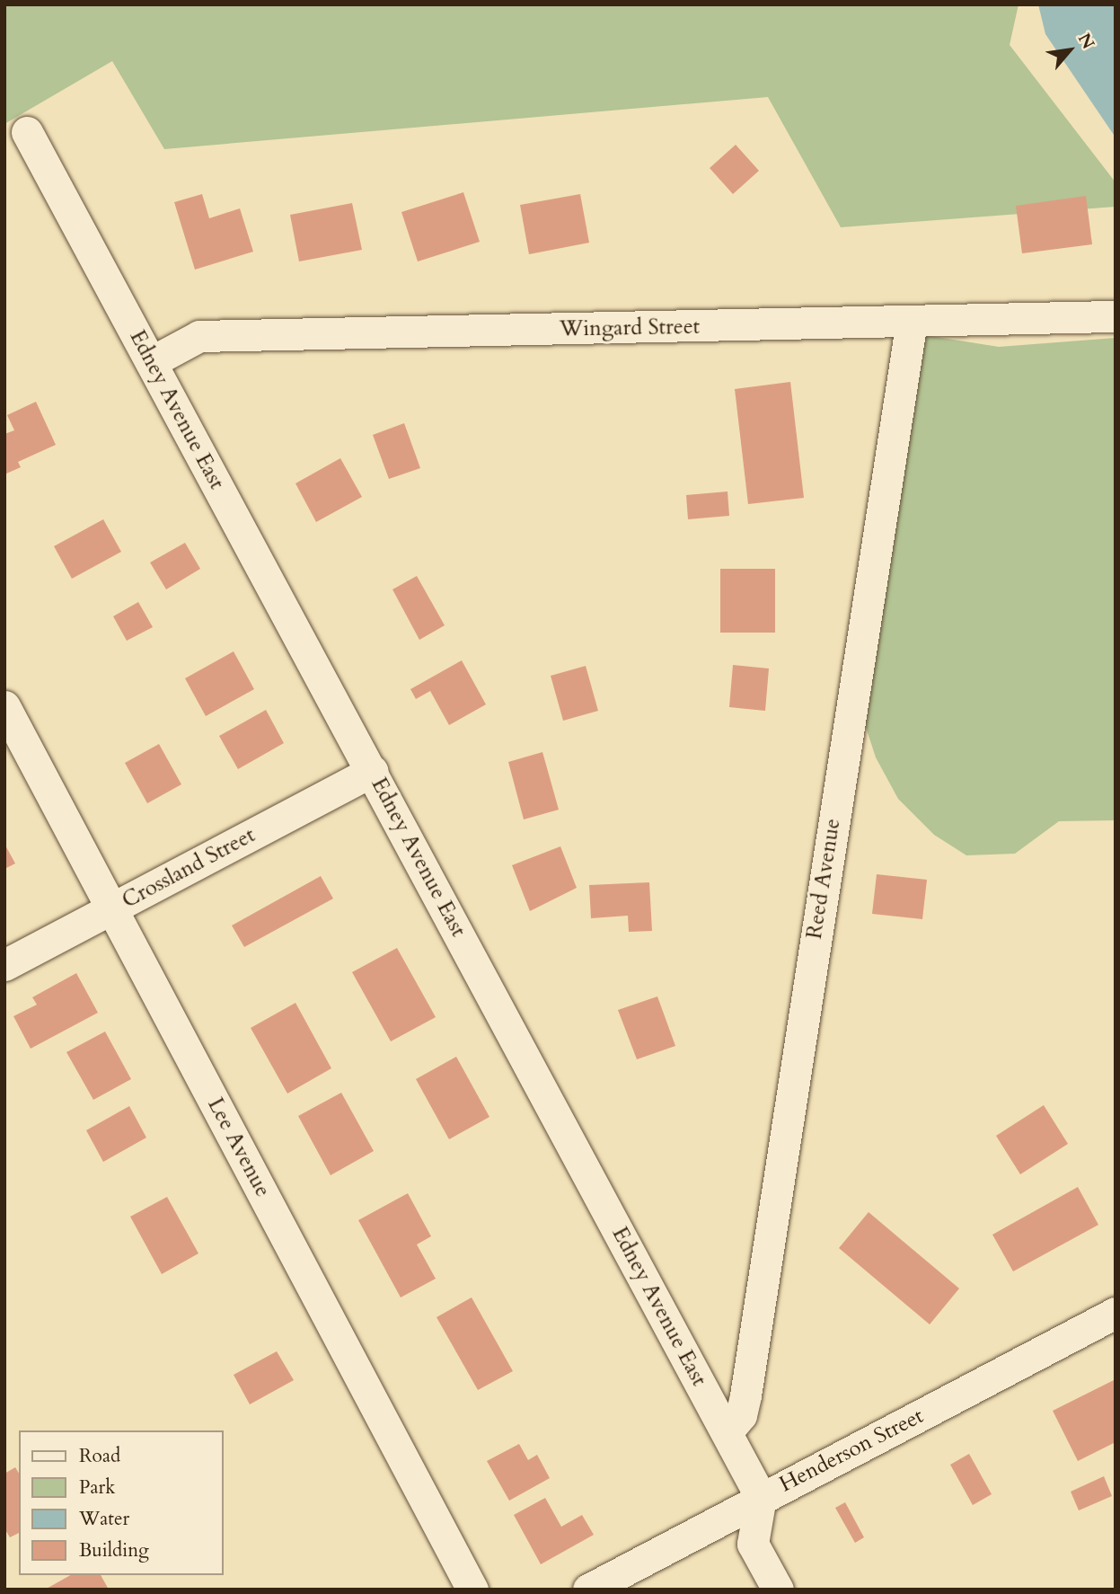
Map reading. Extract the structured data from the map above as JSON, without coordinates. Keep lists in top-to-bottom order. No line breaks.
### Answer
{"streets":{"street":["Wingard Street","Edney Avenue East","Crossland Street","Reed Avenue","Lee Avenue","Henderson Street"]},"crossings":[["Wingard Street","Edney Avenue East"],["Wingard Street","Reed Avenue"],["Edney Avenue East","Crossland Street"],["Edney Avenue East","Reed Avenue"],["Edney Avenue East","Henderson Street"],["Crossland Street","Lee Avenue"]],"legend":["Road","Park","Water","Building"],"north":"top right"}
